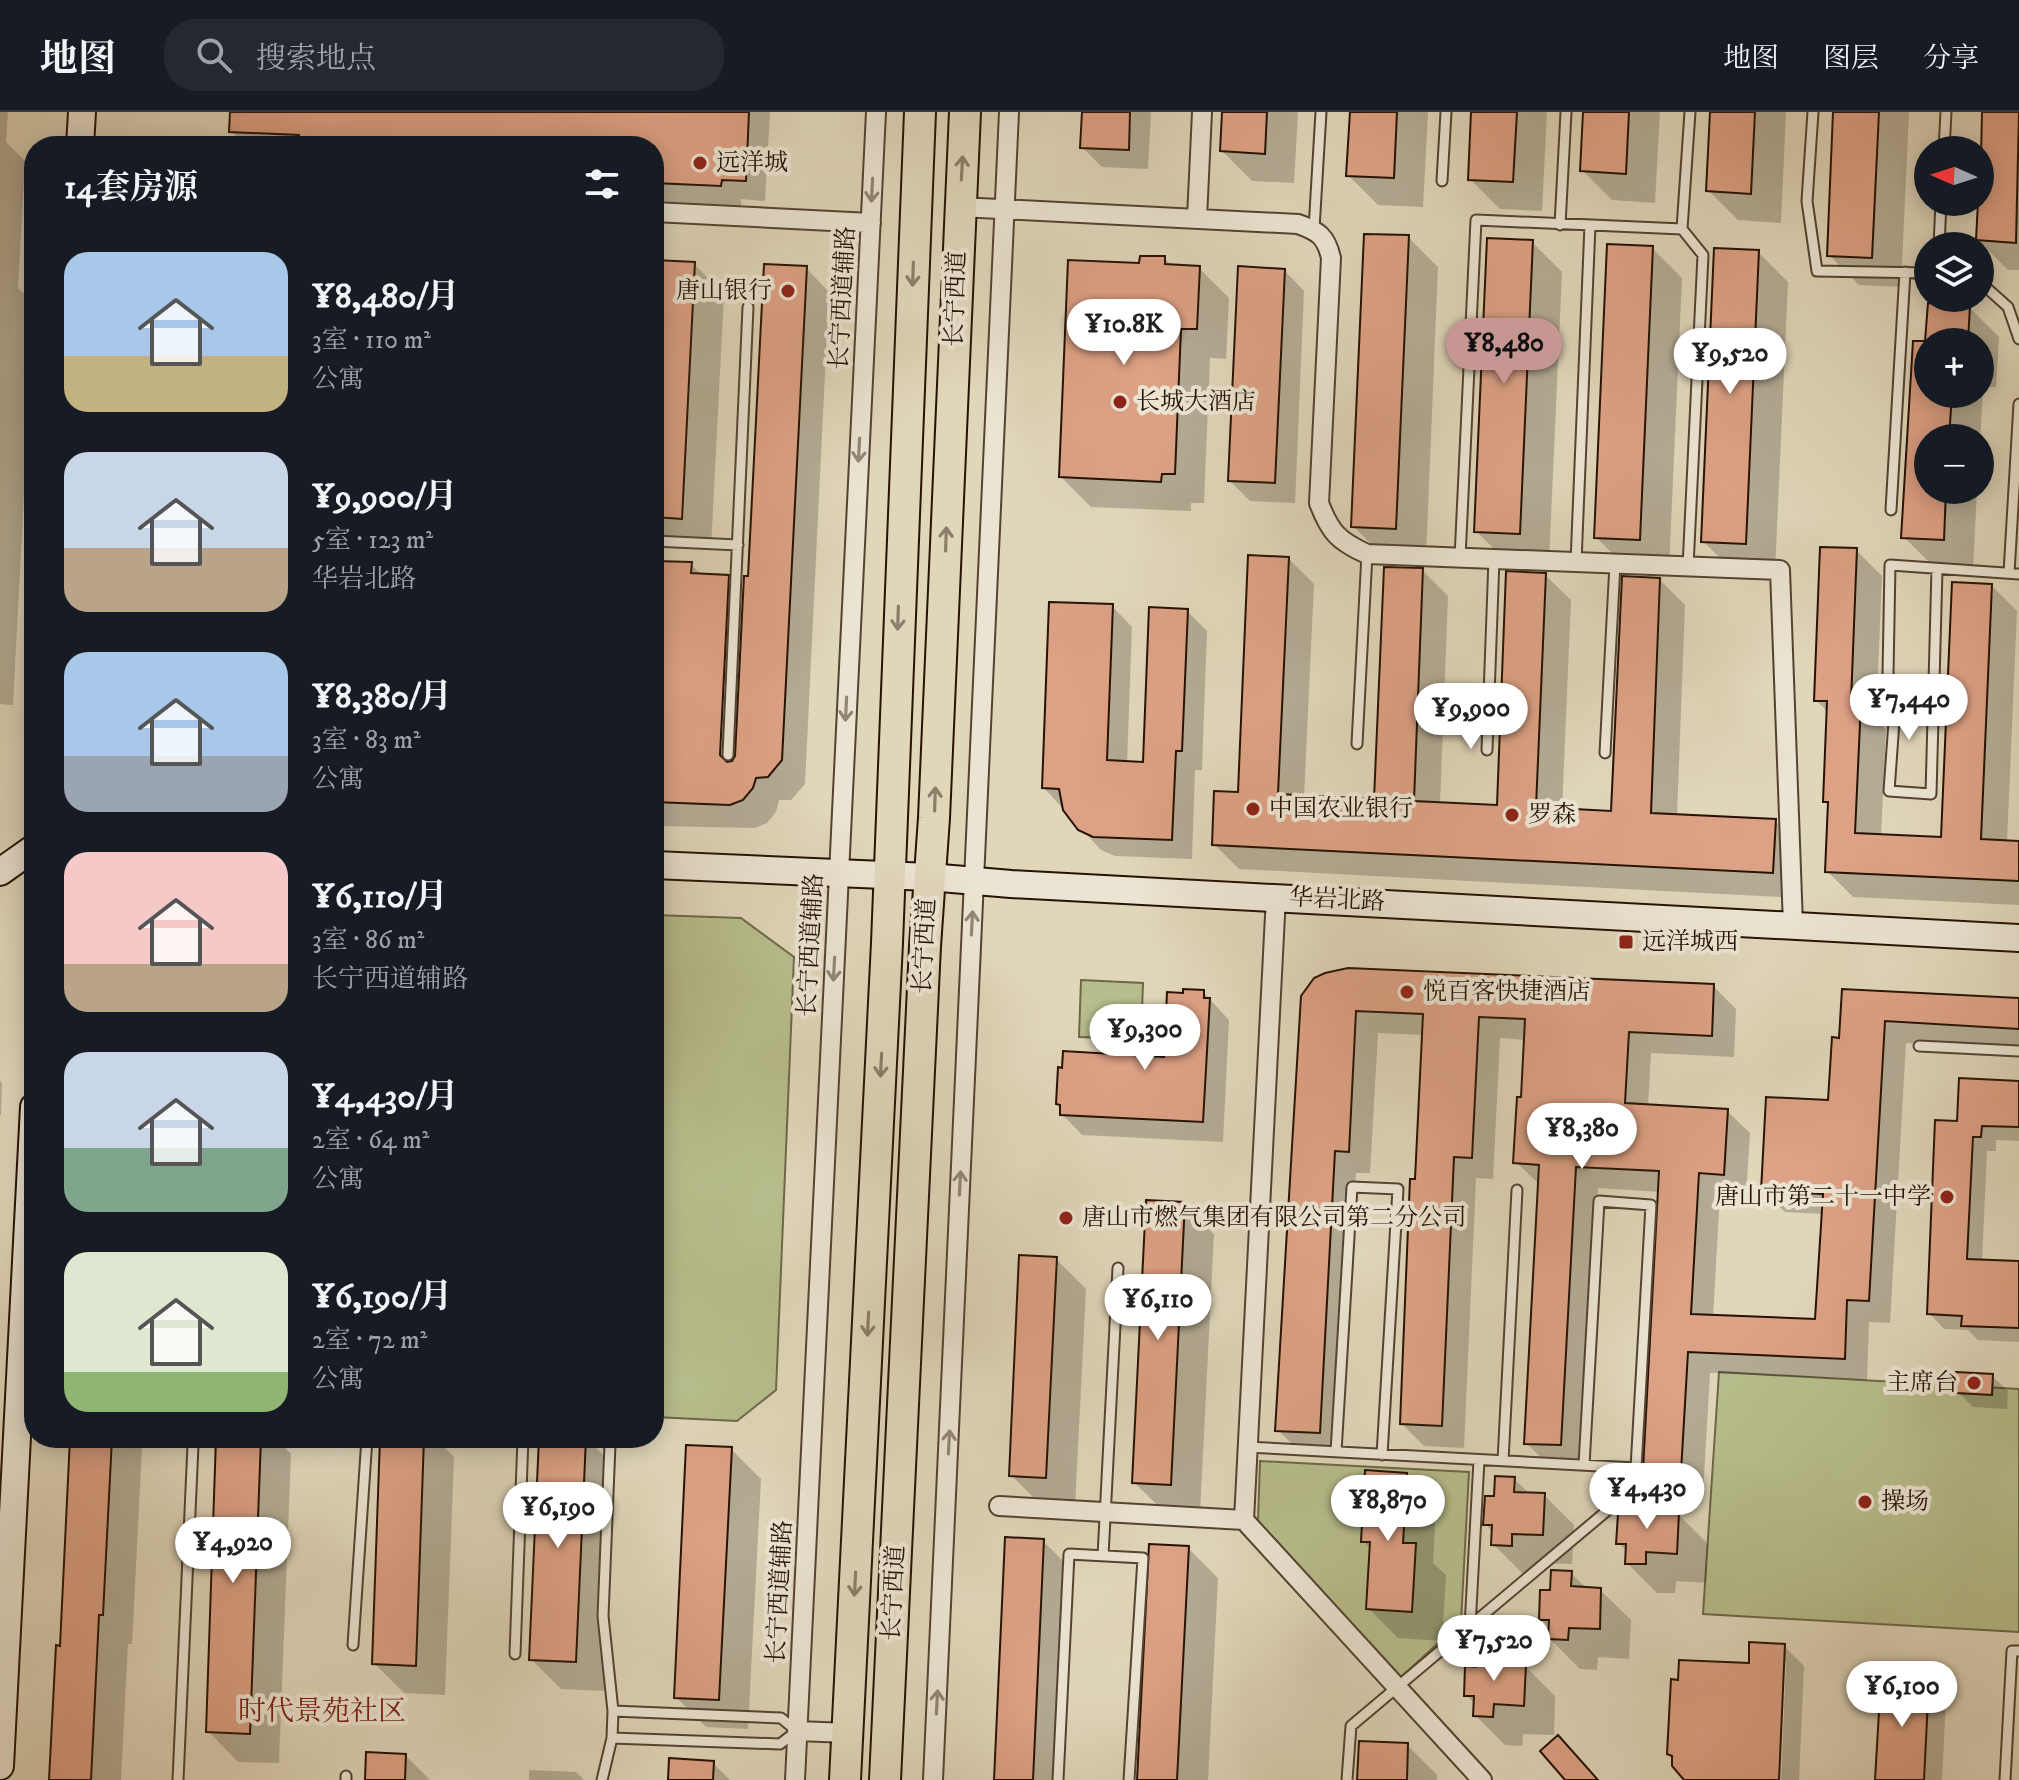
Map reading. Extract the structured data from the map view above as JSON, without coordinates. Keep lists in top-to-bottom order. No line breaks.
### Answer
{"streets":{"main road":["长宁西道"],"street":["长宁西道辅路","华岩北路"]},"crossings":[["长宁西道辅路","华岩北路"],["长宁西道","华岩北路"]],"districts":["时代景苑社区"],"places":{"other":["远洋城","唐山银行","长城大酒店","中国农业银行","罗森","悦百客快捷酒店","唐山市第二十一中学","唐山市燃气集团有限公司第二分公司","主席台","操场"],"transit":["远洋城西"]},"north":"left","page":{"header":"地图","search":"搜索地点","nav":["地图","图层","分享"],"map_buttons":["+","−"],"heading":"14套房源","list":[{"name":"¥8,480/月","note":"3室 · 110 m² · 公寓"},{"name":"¥9,900/月","note":"5室 · 123 m² · 华岩北路"},{"name":"¥8,380/月","note":"3室 · 83 m² · 公寓"},{"name":"¥6,110/月","note":"3室 · 86 m² · 长宁西道辅路"},{"name":"¥4,430/月","note":"2室 · 64 m² · 公寓"},{"name":"¥6,190/月","note":"2室 · 72 m² · 公寓"}],"price":["¥10.8K","¥8,480","¥9,520","¥7,440","¥9,900","¥9,300","¥8,380","¥6,110","¥4,430","¥8,870","¥6,190","¥4,920","¥7,520","¥6,100"]}}
